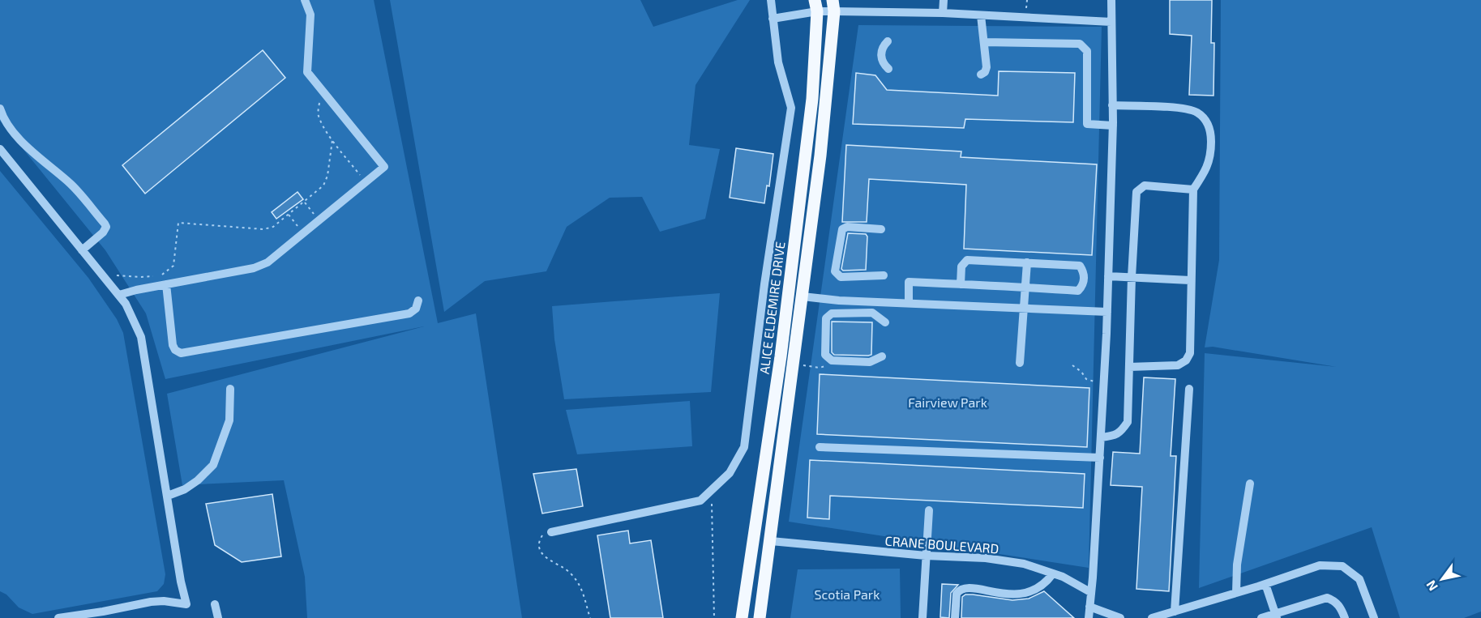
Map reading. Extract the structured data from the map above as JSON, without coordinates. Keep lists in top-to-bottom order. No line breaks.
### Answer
{"streets":{"main road":["ALICE ELDEMIRE DRIVE"],"lane":["CRANE BOULEVARD"]},"parks":["Fairview Park","Scotia Park"],"north":"bottom left"}
